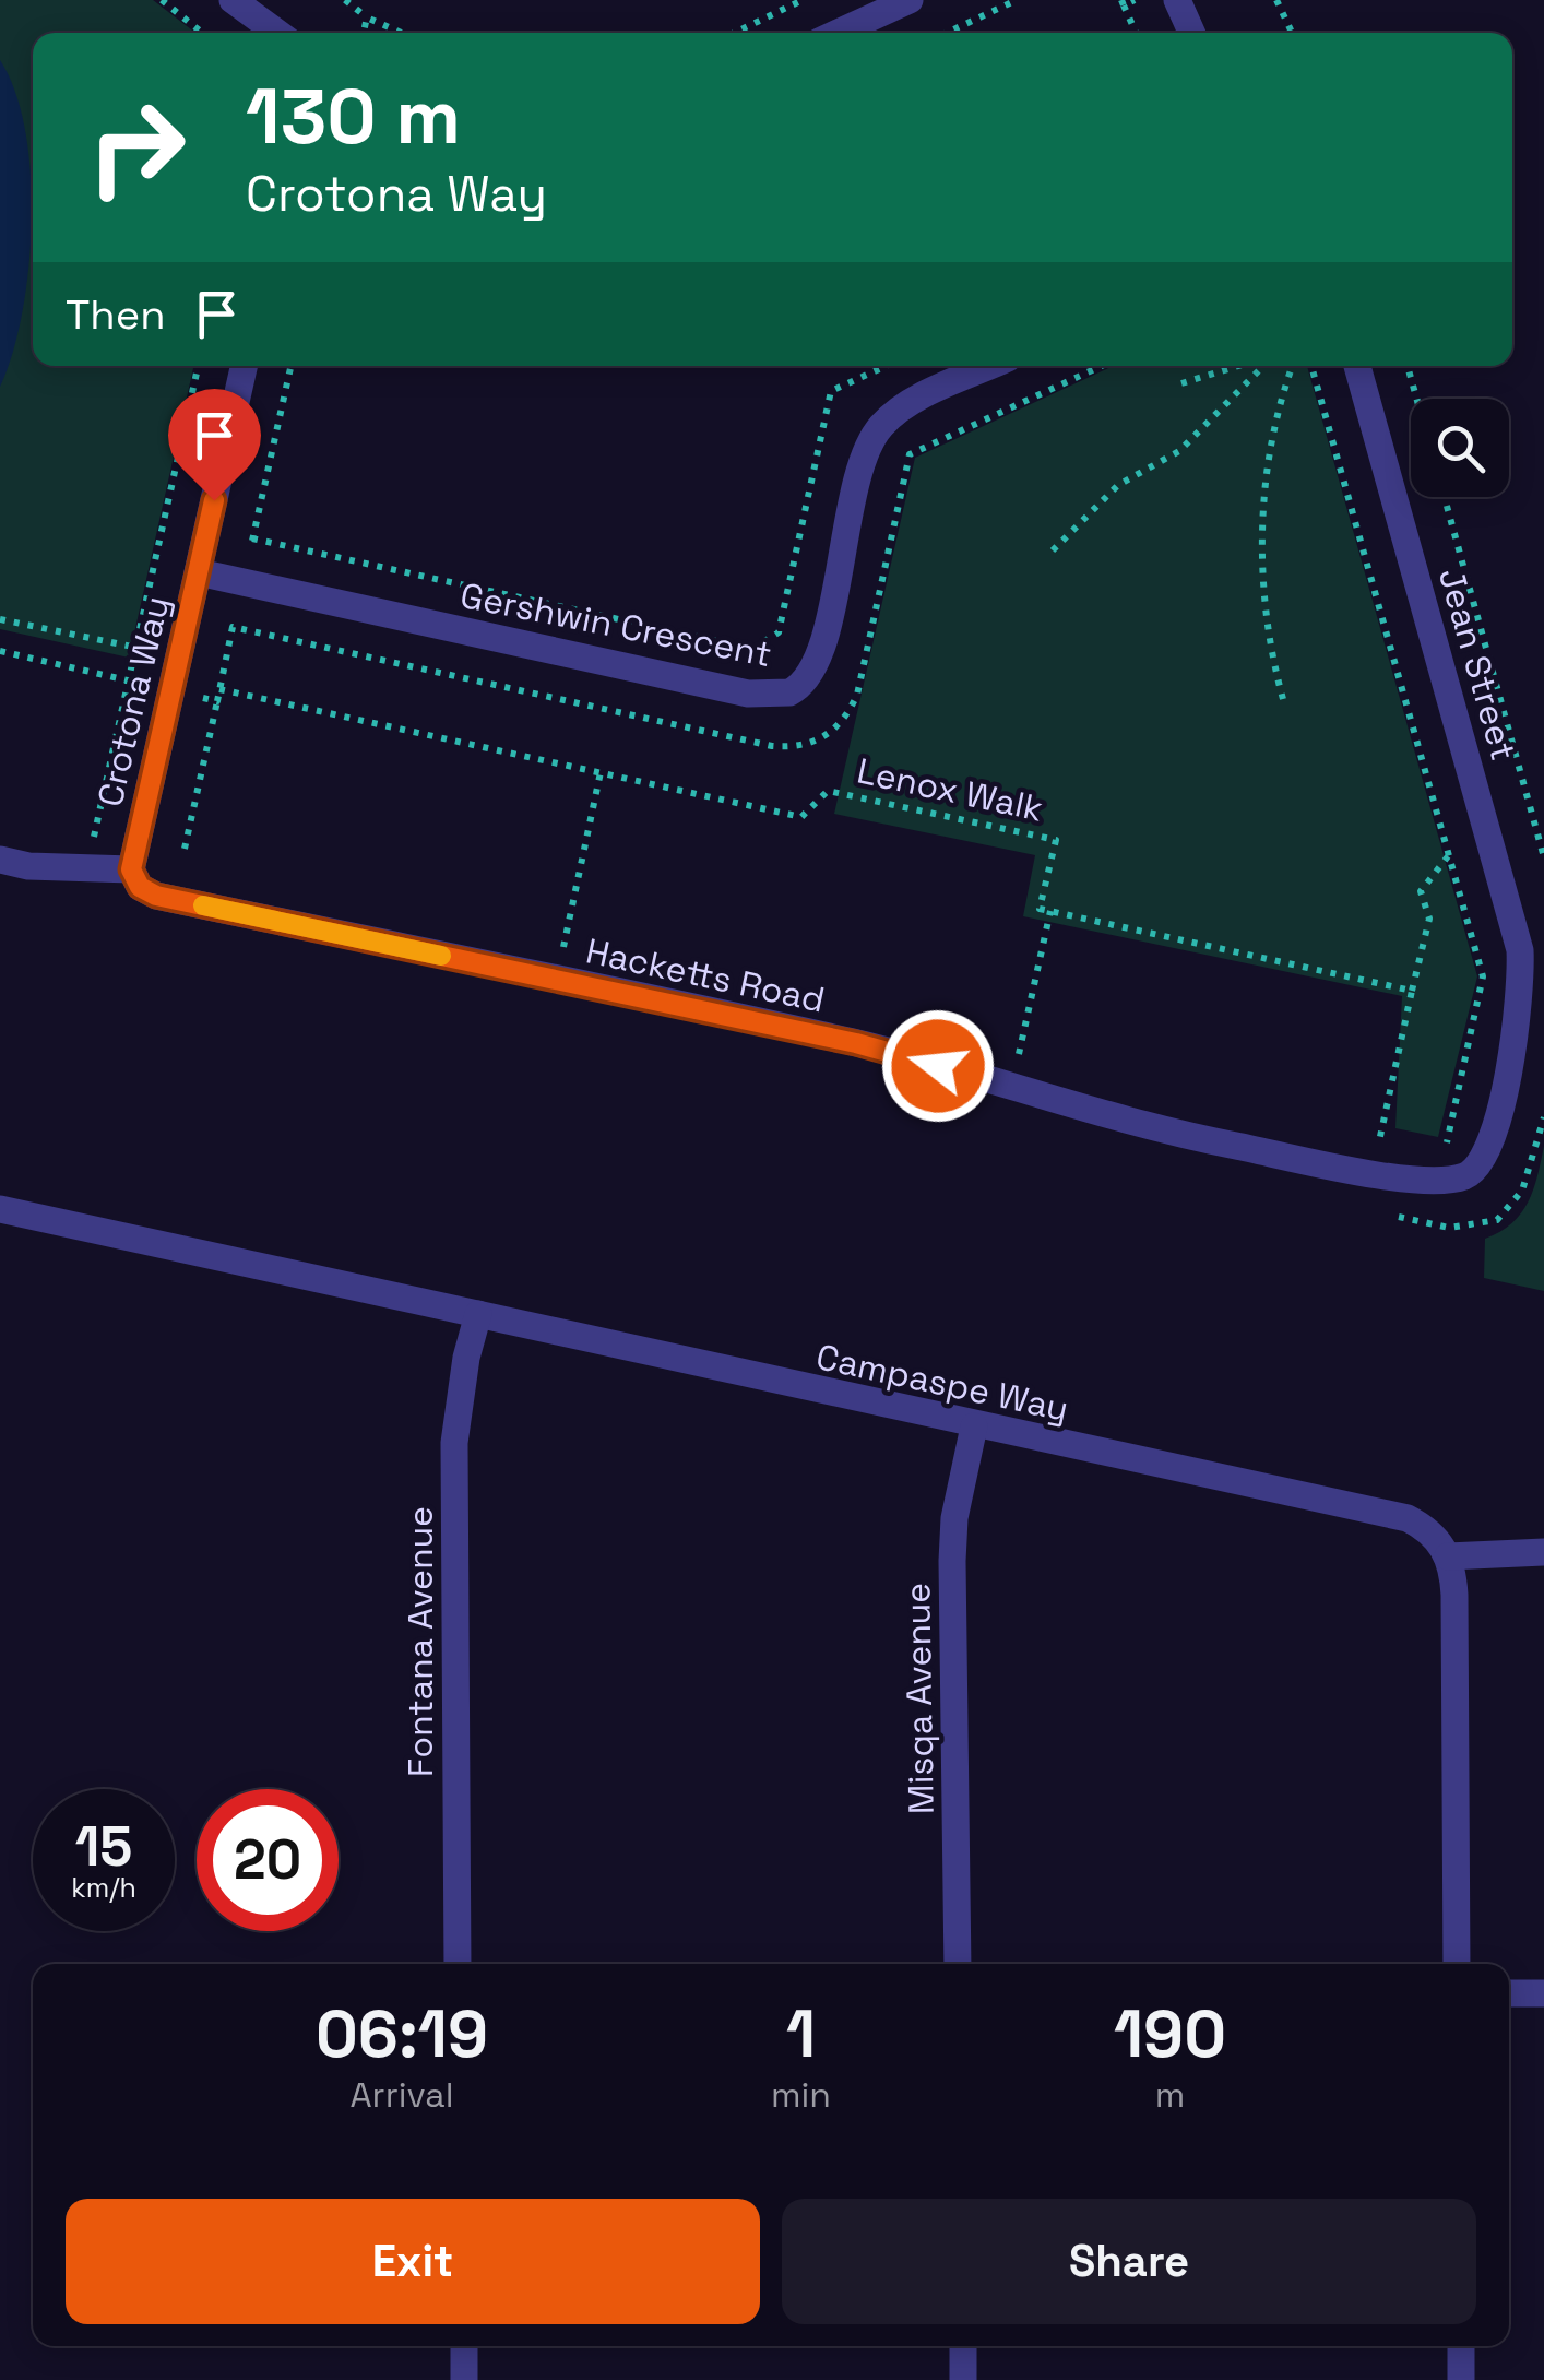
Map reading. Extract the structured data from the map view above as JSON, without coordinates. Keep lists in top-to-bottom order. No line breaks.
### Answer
{"streets":{"street":["Gershwin Crescent","Jean Street","Crotona Way","Hacketts Road","Campaspe Way","Fontana Avenue","Misqa Avenue"],"path":["Lenox Walk"]},"crossings":[["Gershwin Crescent","Crotona Way"],["Jean Street","Hacketts Road"],["Crotona Way","Hacketts Road"],["Campaspe Way","Fontana Avenue"],["Campaspe Way","Misqa Avenue"]],"page":{"turn":["130 m","Crotona Way"],"then":"Then","speed":"15 km/h","limit":"20","eta":["06:19","Arrival","1","min","190","m"],"buttons":["Exit","Share"]}}
